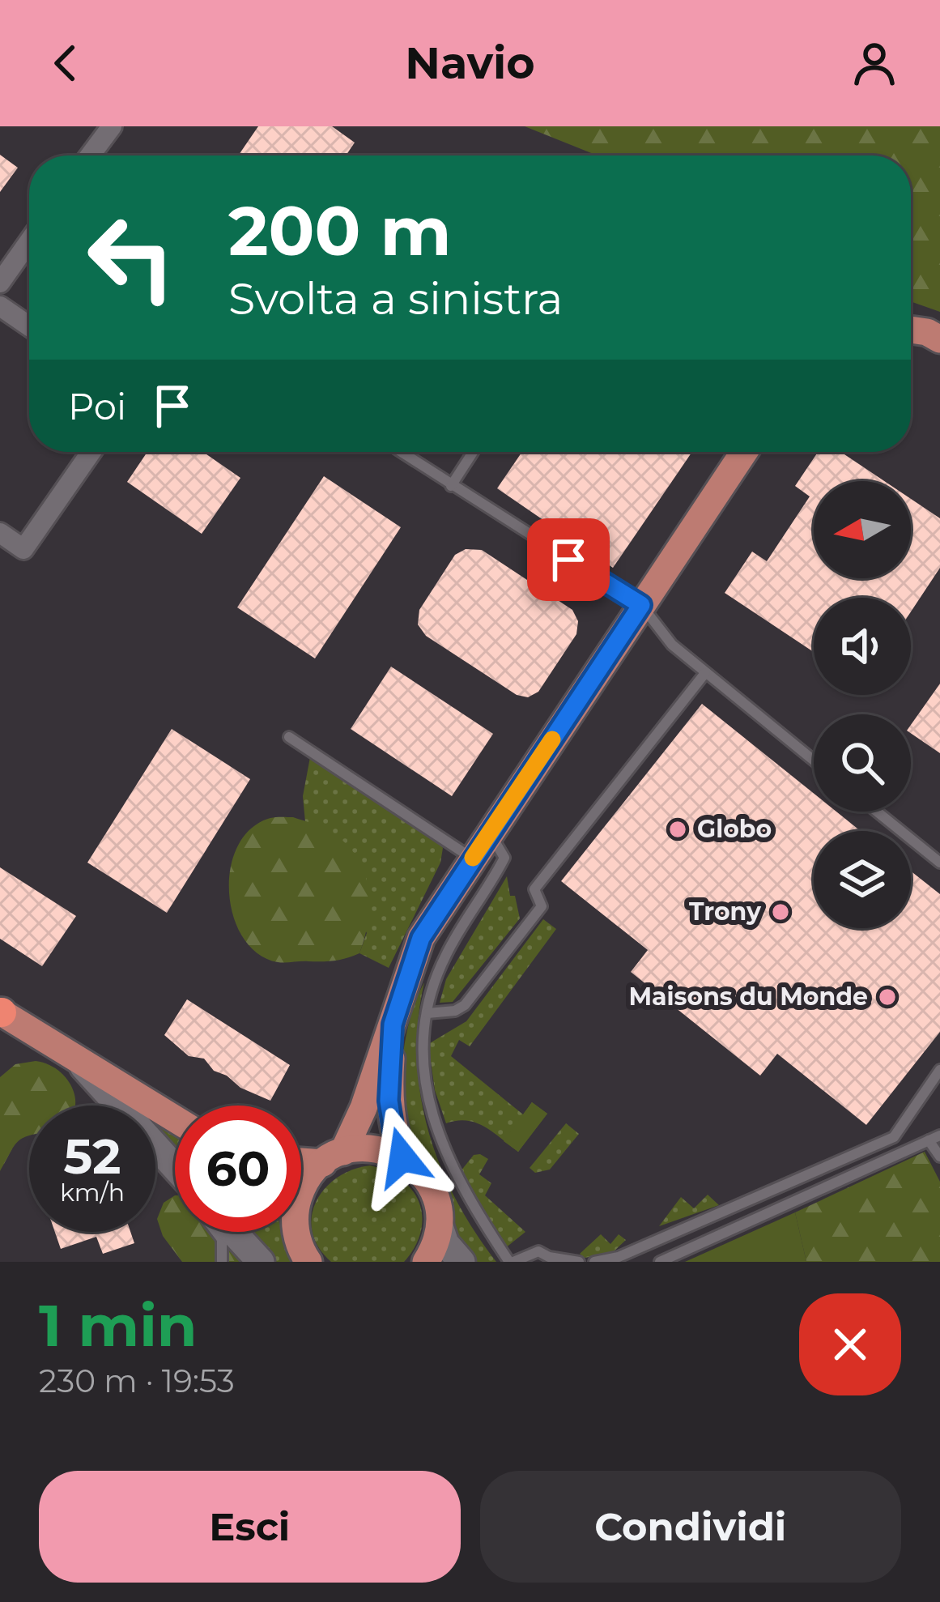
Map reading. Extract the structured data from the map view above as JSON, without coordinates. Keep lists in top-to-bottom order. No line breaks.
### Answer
{"places":["Globo","Trony","Maisons du Monde"],"north":"left","page":{"header":"Navio","turn":["200 m","Svolta a sinistra"],"then":"Poi","speed":"52 km/h","limit":"60","heading":["1 min","230 m · 19:53"],"buttons":["Esci","Condividi"]}}
